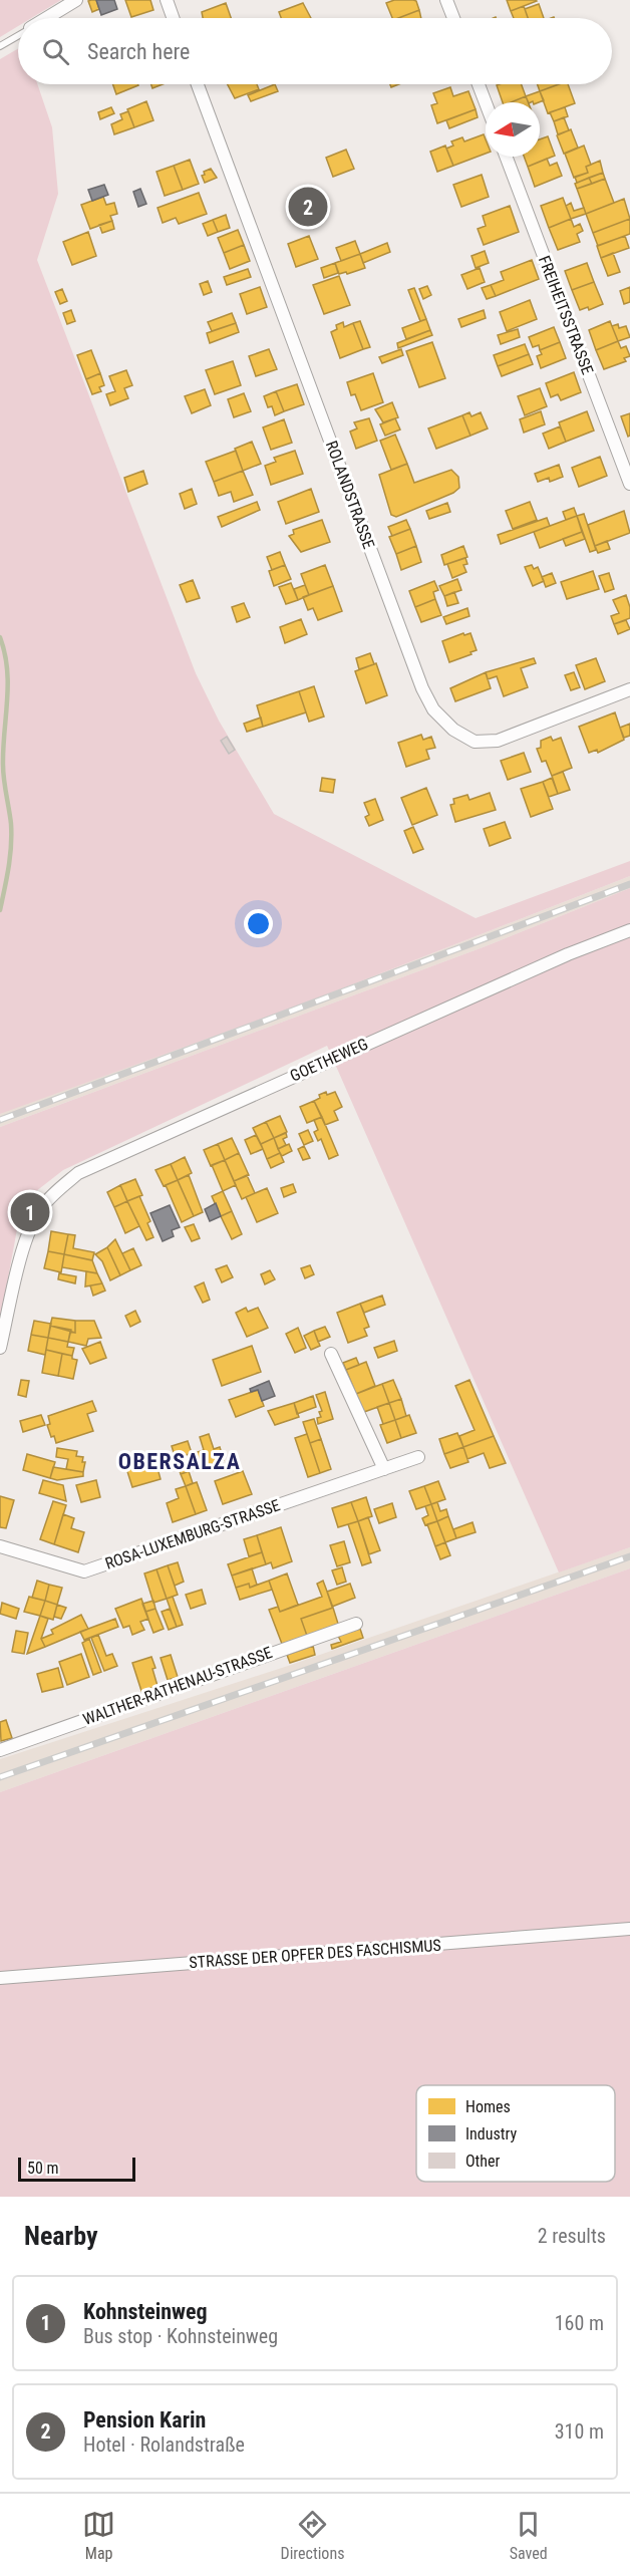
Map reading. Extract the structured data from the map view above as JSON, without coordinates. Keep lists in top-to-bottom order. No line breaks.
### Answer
{"streets":{"street":["FREIHEITSSTRASSE","ROLANDSTRASSE","GOETHEWEG","ROSA-LUXEMBURG-STRASSE","WALTHER-RATHENAU-STRASSE","STRASSE DER OPFER DES FASCHISMUS"]},"districts":["OBERSALZA"],"legend":["Homes","Industry","Other"],"scale_bar":"50 m","north":"left","page":{"search":"Search here","pins":["2","1"],"scale":"50 m","heading":["Nearby","2 results"],"list":[{"mark":"1","name":"Kohnsteinweg","note":"Bus stop · Kohnsteinweg","value":"160 m"},{"mark":"2","name":"Pension Karin","note":"Hotel · Rolandstraße","value":"310 m"}],"nav":["Map","Directions","Saved"]}}
